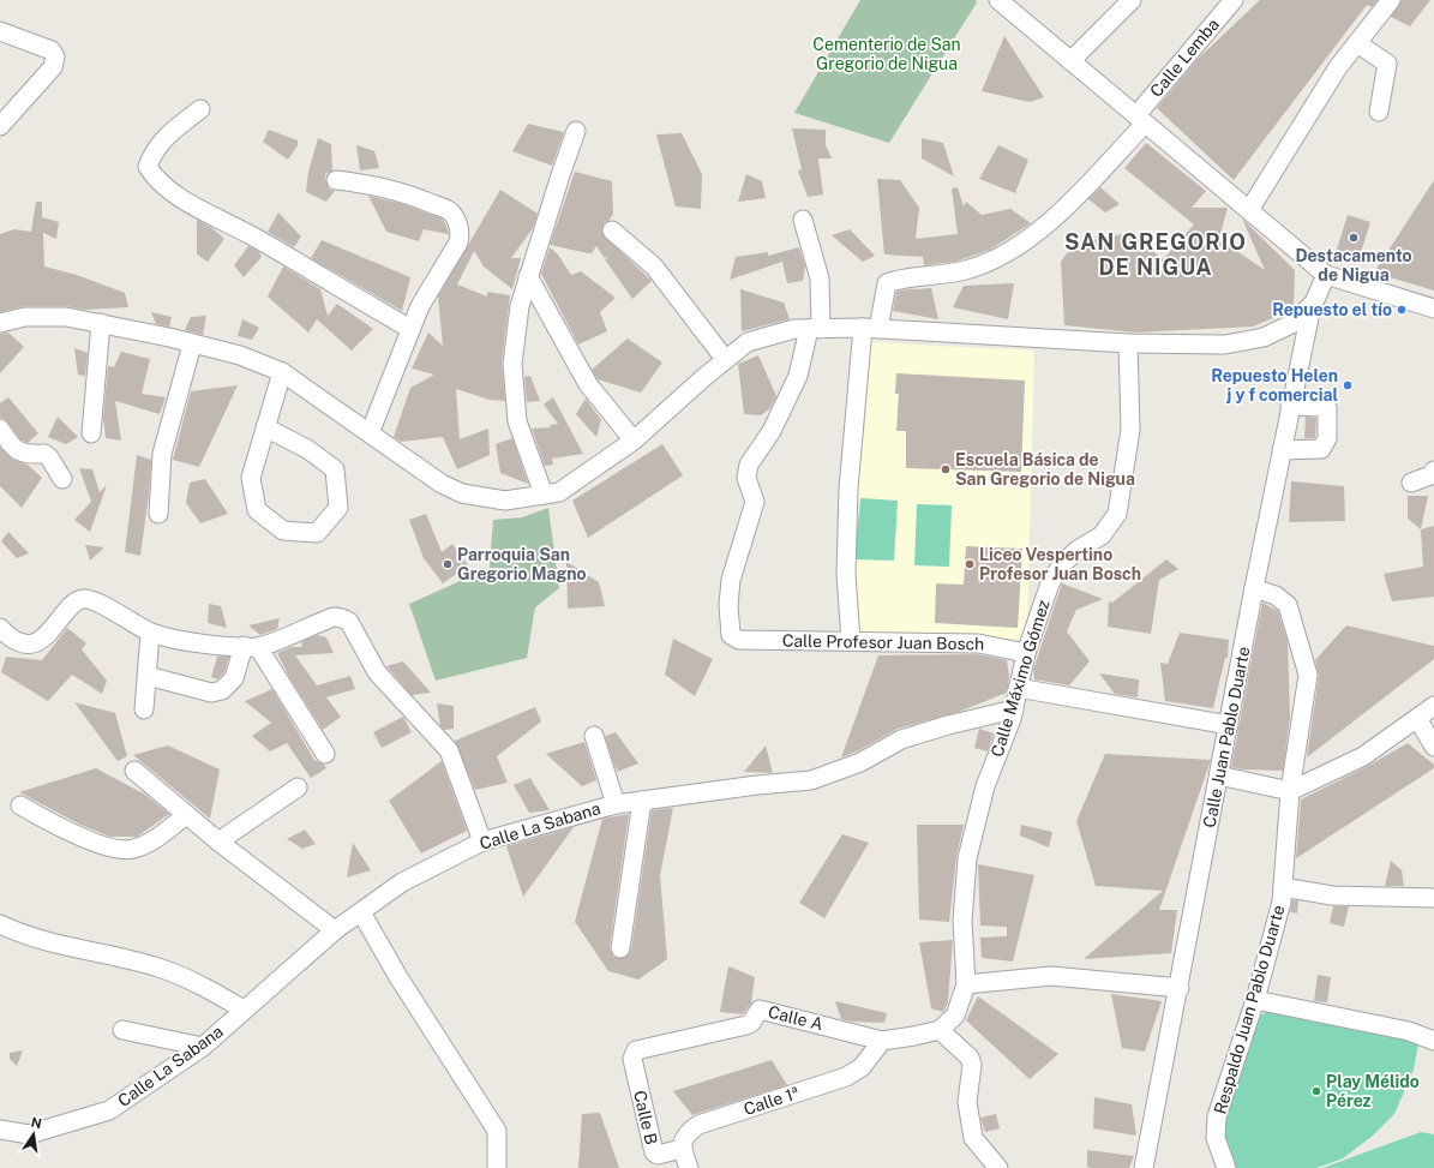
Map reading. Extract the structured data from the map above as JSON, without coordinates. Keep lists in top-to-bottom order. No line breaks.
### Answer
{"streets":{"street":["Calle Lemba","Calle Profesor Juan Bosch","Calle Máximo Gómez","Calle Juan Pablo Duarte","Calle La Sabana","Respaldo Juan Pablo Duarte","Calle A","Calle 1ª","Calle B"]},"crossings":[["Calle Profesor Juan Bosch","Calle Máximo Gómez"],["Calle Máximo Gómez","Calle La Sabana"],["Calle Juan Pablo Duarte","Respaldo Juan Pablo Duarte"],["Calle A","Calle 1ª"],["Calle A","Calle B"],["Calle 1ª","Calle B"]],"districts":["SAN GREGORIO DE NIGUA"],"parks":["Cementerio de San Gregorio de Nigua"],"places":["Destacamento de Nigua","Repuesto el tío","Repuesto Helen j y f comercial","Escuela Básica de San Gregorio de Nigua","Parroquia San Gregorio Magno","Liceo Vespertino Profesor Juan Bosch","Play Mélido Pérez"],"north":"top"}
